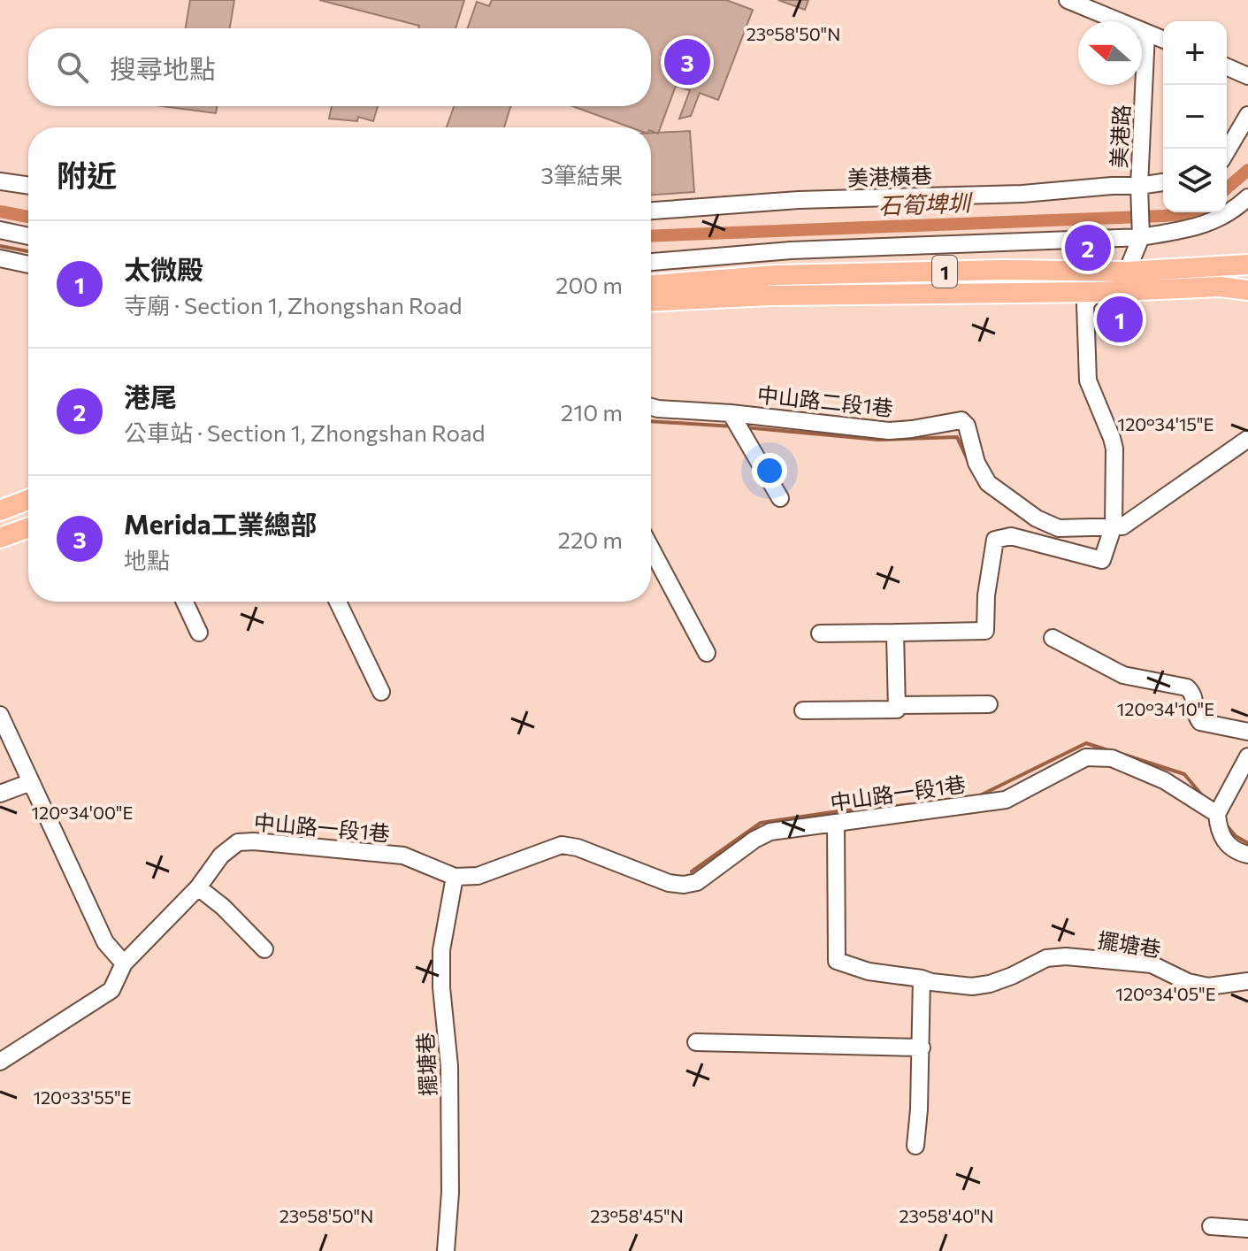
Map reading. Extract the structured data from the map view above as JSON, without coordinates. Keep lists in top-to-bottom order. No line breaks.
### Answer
{"streets":{"main road":["1"],"street":["美港路","美港橫巷","中山路二段1巷","中山路一段1巷","擺塘巷"]},"crossings":[["美港路","美港橫巷"],["中山路一段1巷","擺塘巷"]],"water":["石筍埤圳"],"north":"left","page":{"map_buttons":["+","−"],"search":"搜尋地點","pins":["3","2","1"],"heading":["附近","3筆結果"],"list":[{"mark":"1","name":"太微殿","note":"寺廟 · Section 1, Zhongshan Road","value":"200 m"},{"mark":"2","name":"港尾","note":"公車站 · Section 1, Zhongshan Road","value":"210 m"},{"mark":"3","name":"Merida工業總部","note":"地點","value":"220 m"}]},"coordinates":["23°58'50\"N","120°34'15\"E","120°34'10\"E","120°34'00\"E","120°34'05\"E","120°33'55\"E","23°58'45\"N","23°58'40\"N"]}
